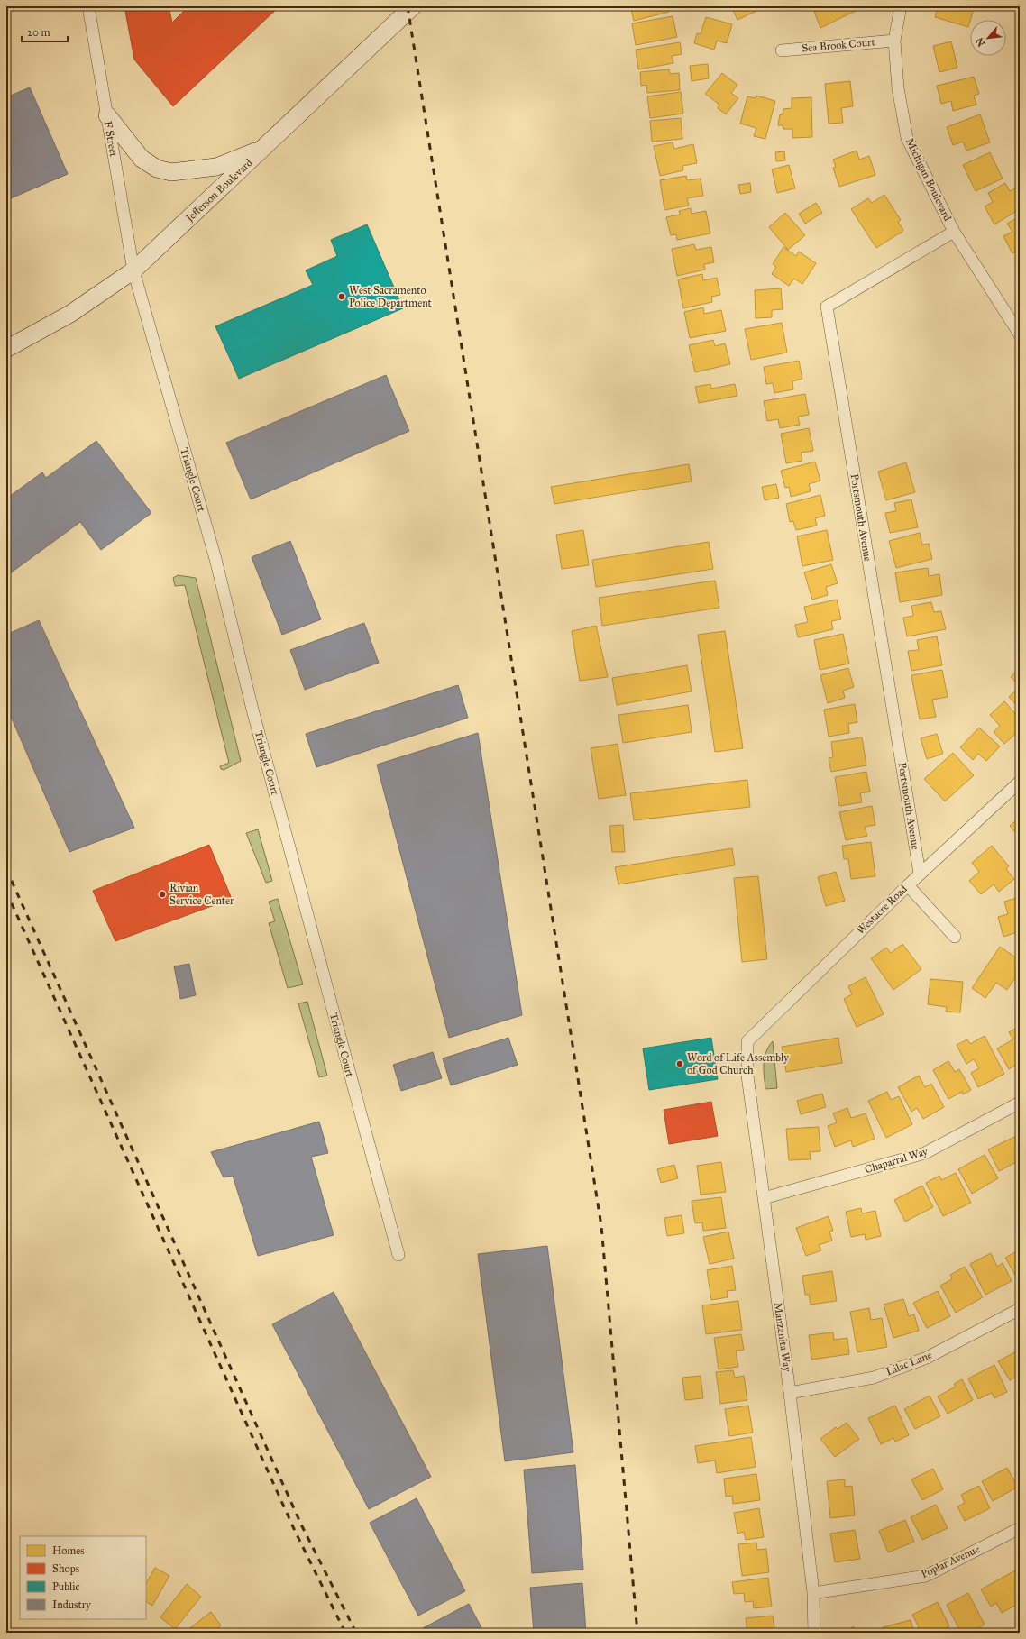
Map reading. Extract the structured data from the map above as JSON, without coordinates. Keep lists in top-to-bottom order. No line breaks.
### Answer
{"streets":{"main road":["Jefferson Boulevard"],"street":["Sea Brook Court","F Street","Michigan Boulevard","Triangle Court","Portsmouth Avenue","Westacre Road","Chaparral Way","Manzanita Way","Lilac Lane","Poplar Avenue"]},"crossings":[["Sea Brook Court","Michigan Boulevard"],["F Street","Jefferson Boulevard"],["F Street","Triangle Court"],["Michigan Boulevard","Portsmouth Avenue"],["Jefferson Boulevard","Triangle Court"],["Portsmouth Avenue","Westacre Road"],["Westacre Road","Manzanita Way"],["Chaparral Way","Manzanita Way"],["Manzanita Way","Lilac Lane"],["Manzanita Way","Poplar Avenue"]],"places":["West Sacramento Police Department","Rivian Service Center","Word of Life Assembly of God Church"],"legend":["Homes","Shops","Public","Industry"],"scale_bar":"20 m","north":"bottom left"}
